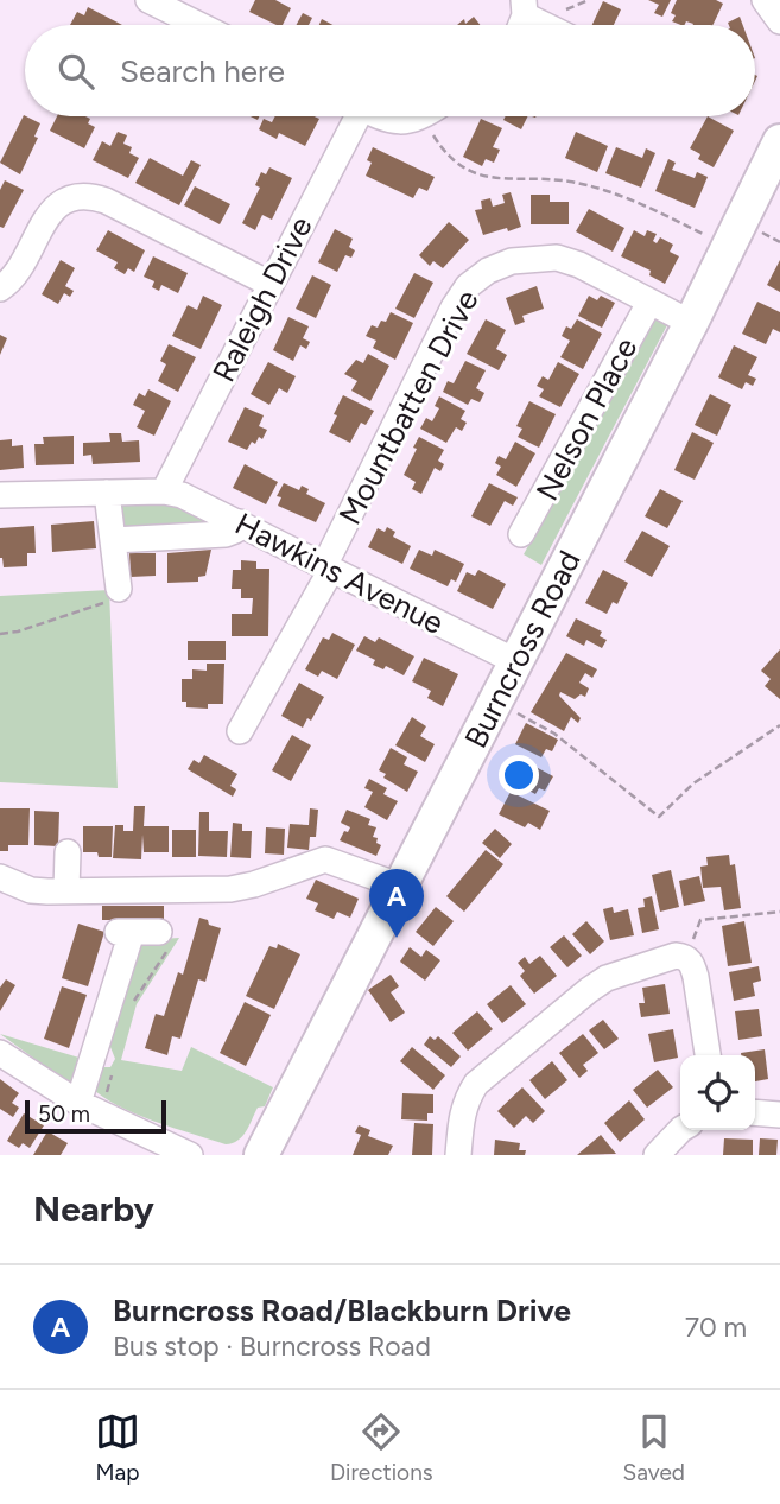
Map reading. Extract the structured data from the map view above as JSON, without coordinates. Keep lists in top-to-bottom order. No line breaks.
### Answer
{"streets":{"main road":["Burncross Road"],"street":["Raleigh Drive","Mountbatten Drive","Nelson Place","Hawkins Avenue"]},"crossings":[["Raleigh Drive","Hawkins Avenue"],["Mountbatten Drive","Nelson Place"],["Mountbatten Drive","Hawkins Avenue"],["Mountbatten Drive","Burncross Road"],["Hawkins Avenue","Burncross Road"]],"scale_bar":"50 m","page":{"search":"Search here","pins":"A","scale":"50 m","heading":"Nearby","list":[{"mark":"A","name":"Burncross Road/Blackburn Drive","note":"Bus stop · Burncross Road","value":"70 m"}],"nav":["Map","Directions","Saved"]}}
